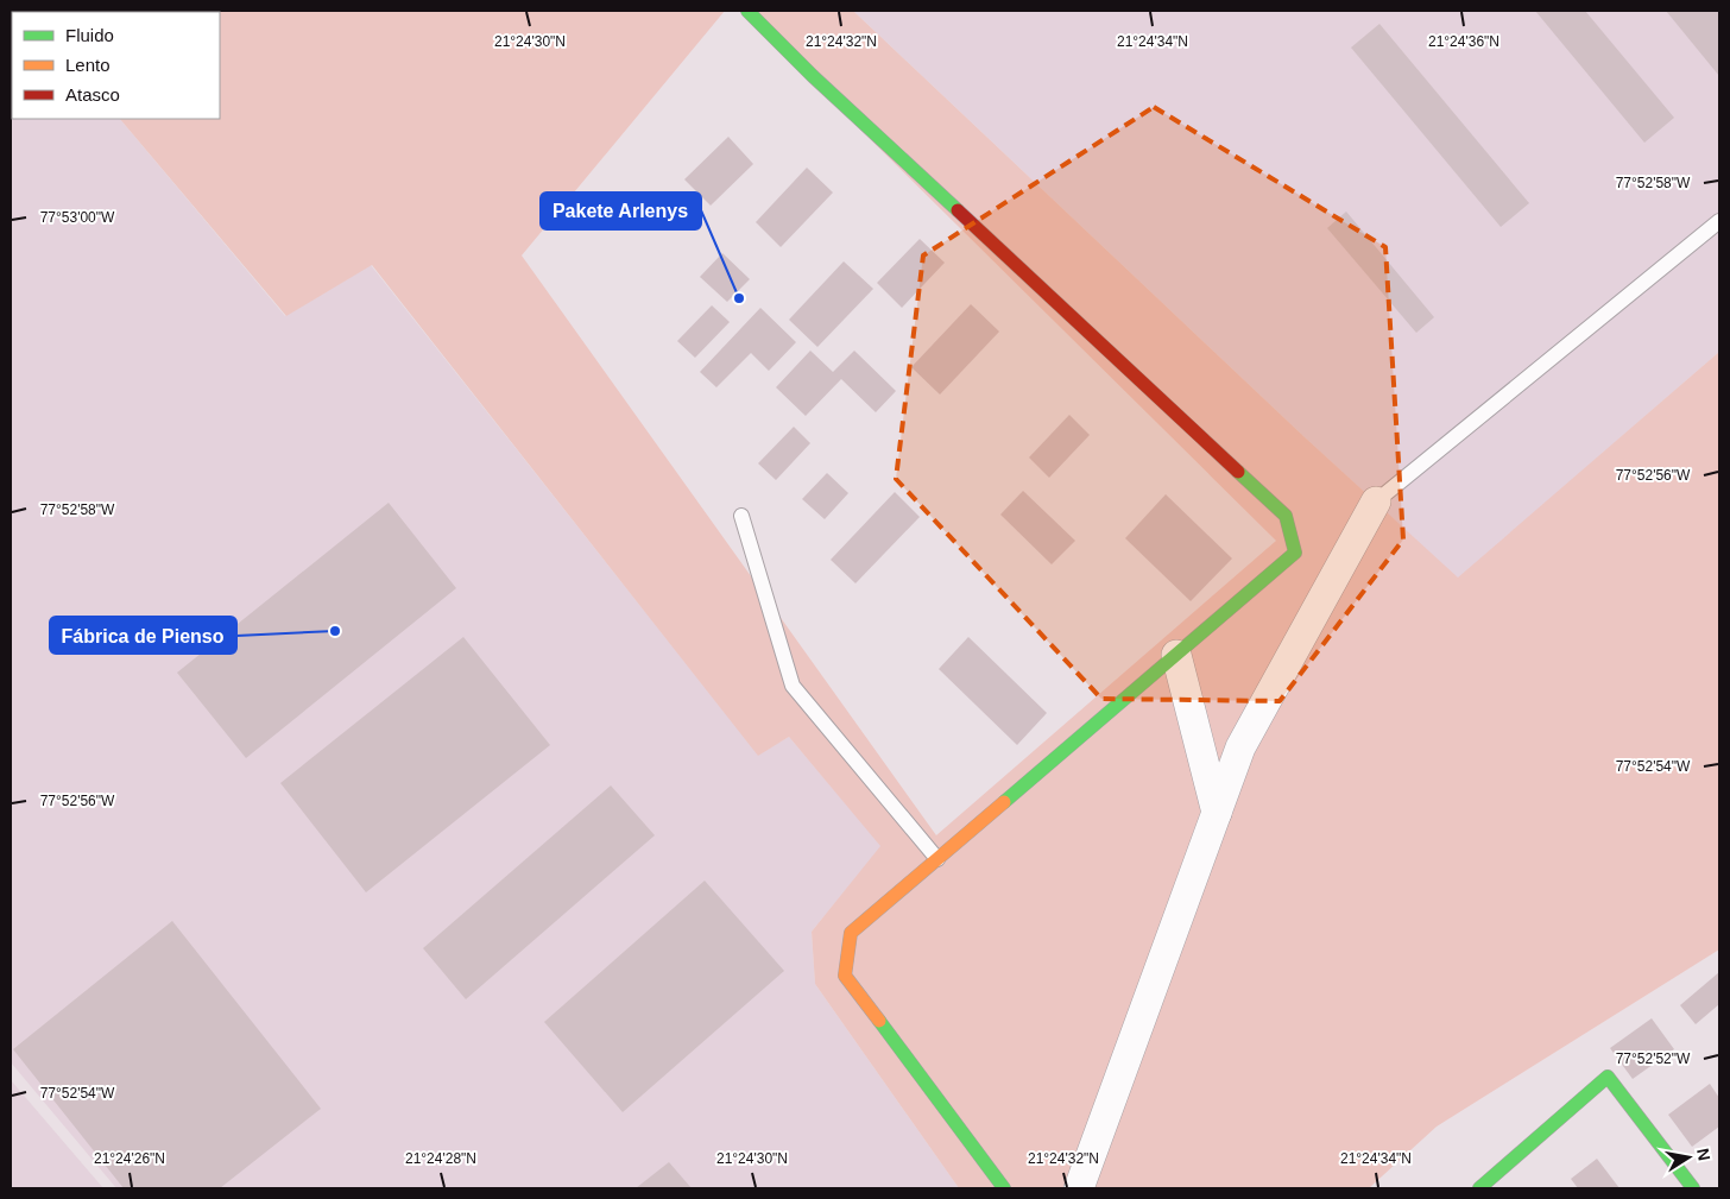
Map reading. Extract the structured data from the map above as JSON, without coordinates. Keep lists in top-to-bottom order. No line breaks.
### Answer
{"places":["Pakete Arlenys","Fábrica de Pienso"],"legend":["Fluido","Lento","Atasco"],"north":"right","coordinates":["21°24'30\"N","21°24'32\"N","21°24'34\"N","21°24'36\"N","77°52'58\"W","77°53'00\"W","77°52'56\"W","77°52'54\"W","77°52'52\"W","21°24'26\"N","21°24'28\"N"]}
